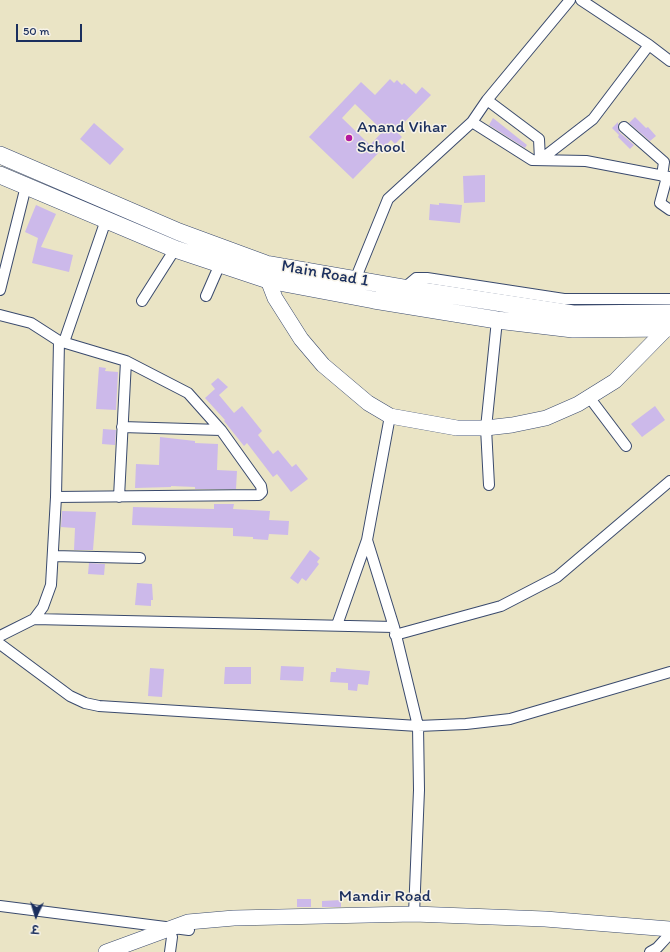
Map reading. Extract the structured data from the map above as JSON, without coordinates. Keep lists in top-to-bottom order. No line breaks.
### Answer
{"streets":{"main road":["Main Road 1"],"street":["Mandir Road"]},"places":["Anand Vihar School"],"scale_bar":"50 m","north":"bottom"}
